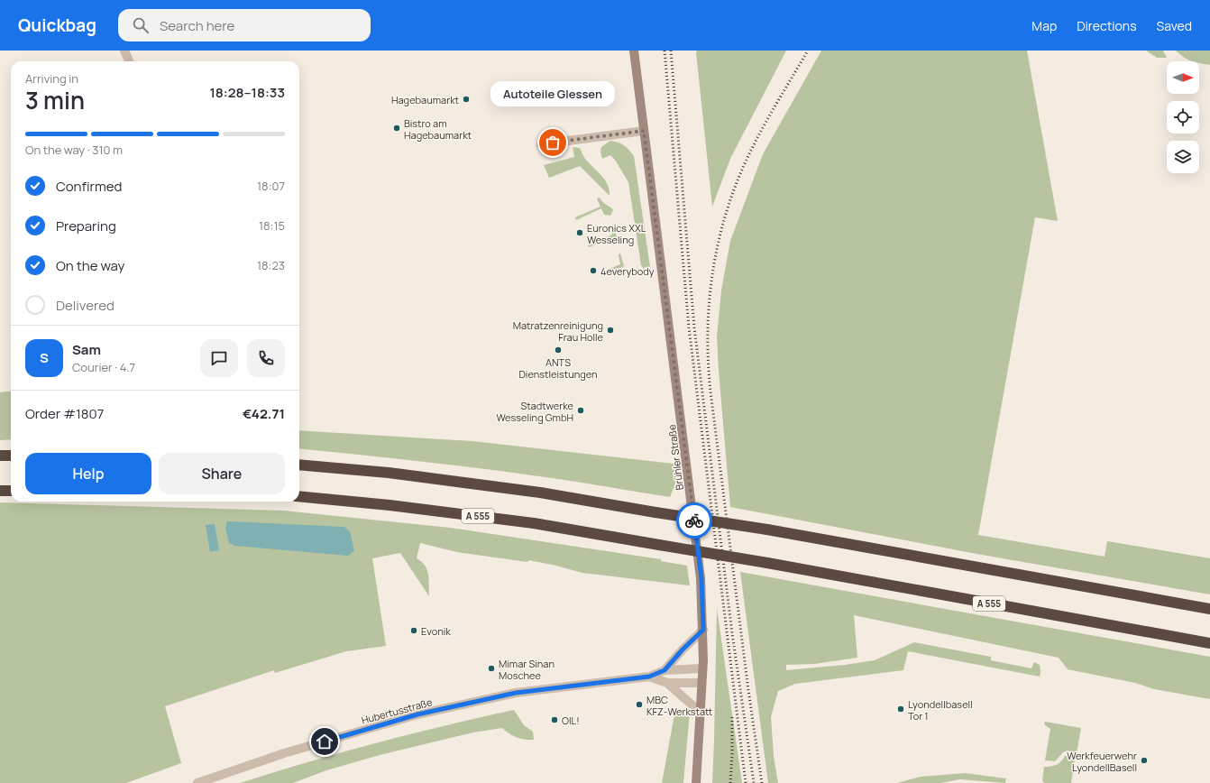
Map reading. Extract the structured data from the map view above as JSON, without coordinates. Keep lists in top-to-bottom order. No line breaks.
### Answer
{"streets":{"highway":["A 555"],"main road":["Brühler Straße"],"street":["Hubertusstraße"]},"crossings":[["Brühler Straße","Hubertusstraße"]],"places":["Hagebaumarkt","Bistro am Hagebaumarkt","Autoteile Glessen","Euronics XXL Wesseling","4everybody","Matratzenreinigung Frau Holle","ANTS Dienstleistungen","Stadtwerke Wesseling GmbH","Evonik","Mimar Sinan Moschee","MBC KFZ-Werkstatt","Lyondellbasell Tor 1","OIL!","Werkfeuerwehr LyondellBasell"],"north":"right","page":{"header":"Quickbag","search":"Search here","nav":["Map","Directions","Saved"],"heading":["3 min","Arriving in","18:28–18:33"],"panel":["Sam","Courier · 4.7","Order #1807","€42.71"],"bubble":"Autoteile Glessen","bar":"On the way · 310 m","list":[["Confirmed","18:07"],["Preparing","18:15"],["On the way","18:23"],"Delivered"],"round":"S","buttons":["Help","Share"]}}
